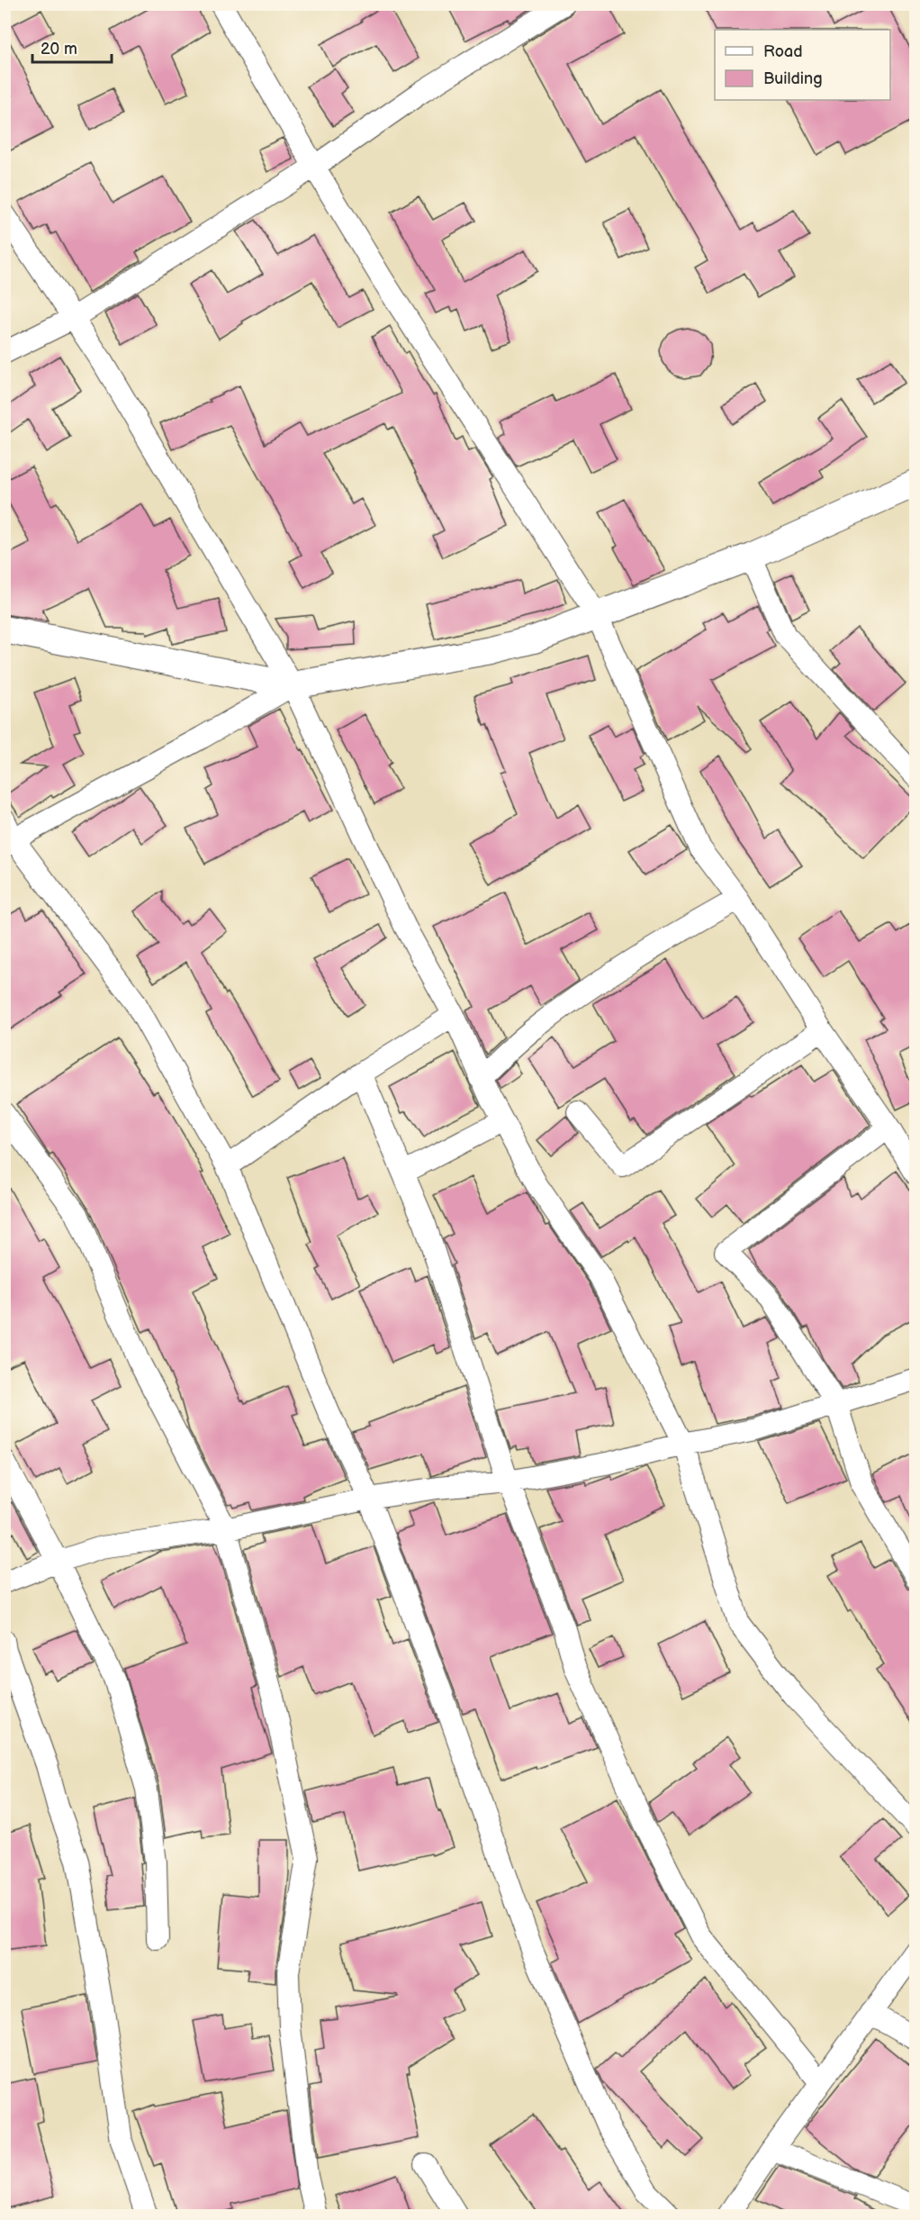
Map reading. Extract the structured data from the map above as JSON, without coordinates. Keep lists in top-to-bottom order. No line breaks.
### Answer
{"legend":["Road","Building"],"scale_bar":"20 m"}
